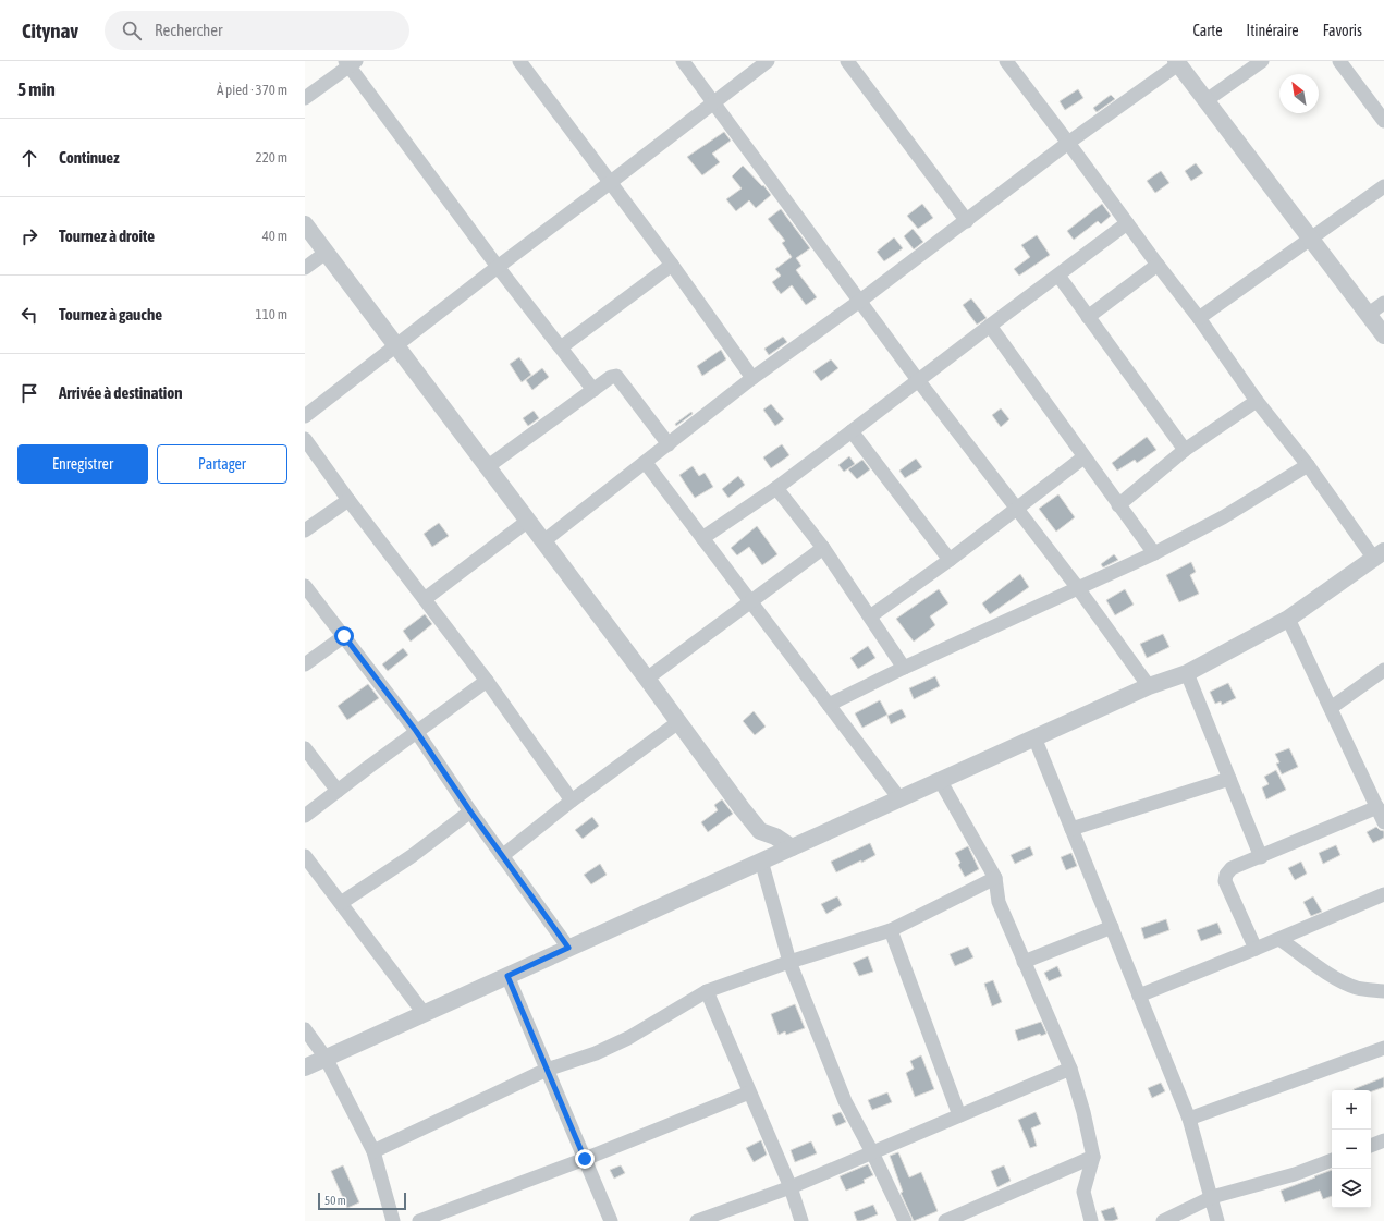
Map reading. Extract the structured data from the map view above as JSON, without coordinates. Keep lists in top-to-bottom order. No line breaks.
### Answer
{"scale_bar":"50 m","north":"top left","page":{"header":"Citynav","search":"Rechercher","nav":["Carte","Itinéraire","Favoris"],"heading":["5 min","À pied · 370 m"],"list":[["Continuez","220 m"],["Tournez à droite","40 m"],["Tournez à gauche","110 m"],"Arrivée à destination"],"buttons":["Enregistrer","Partager"],"map_buttons":["+","−"],"scale":"50 m"}}
